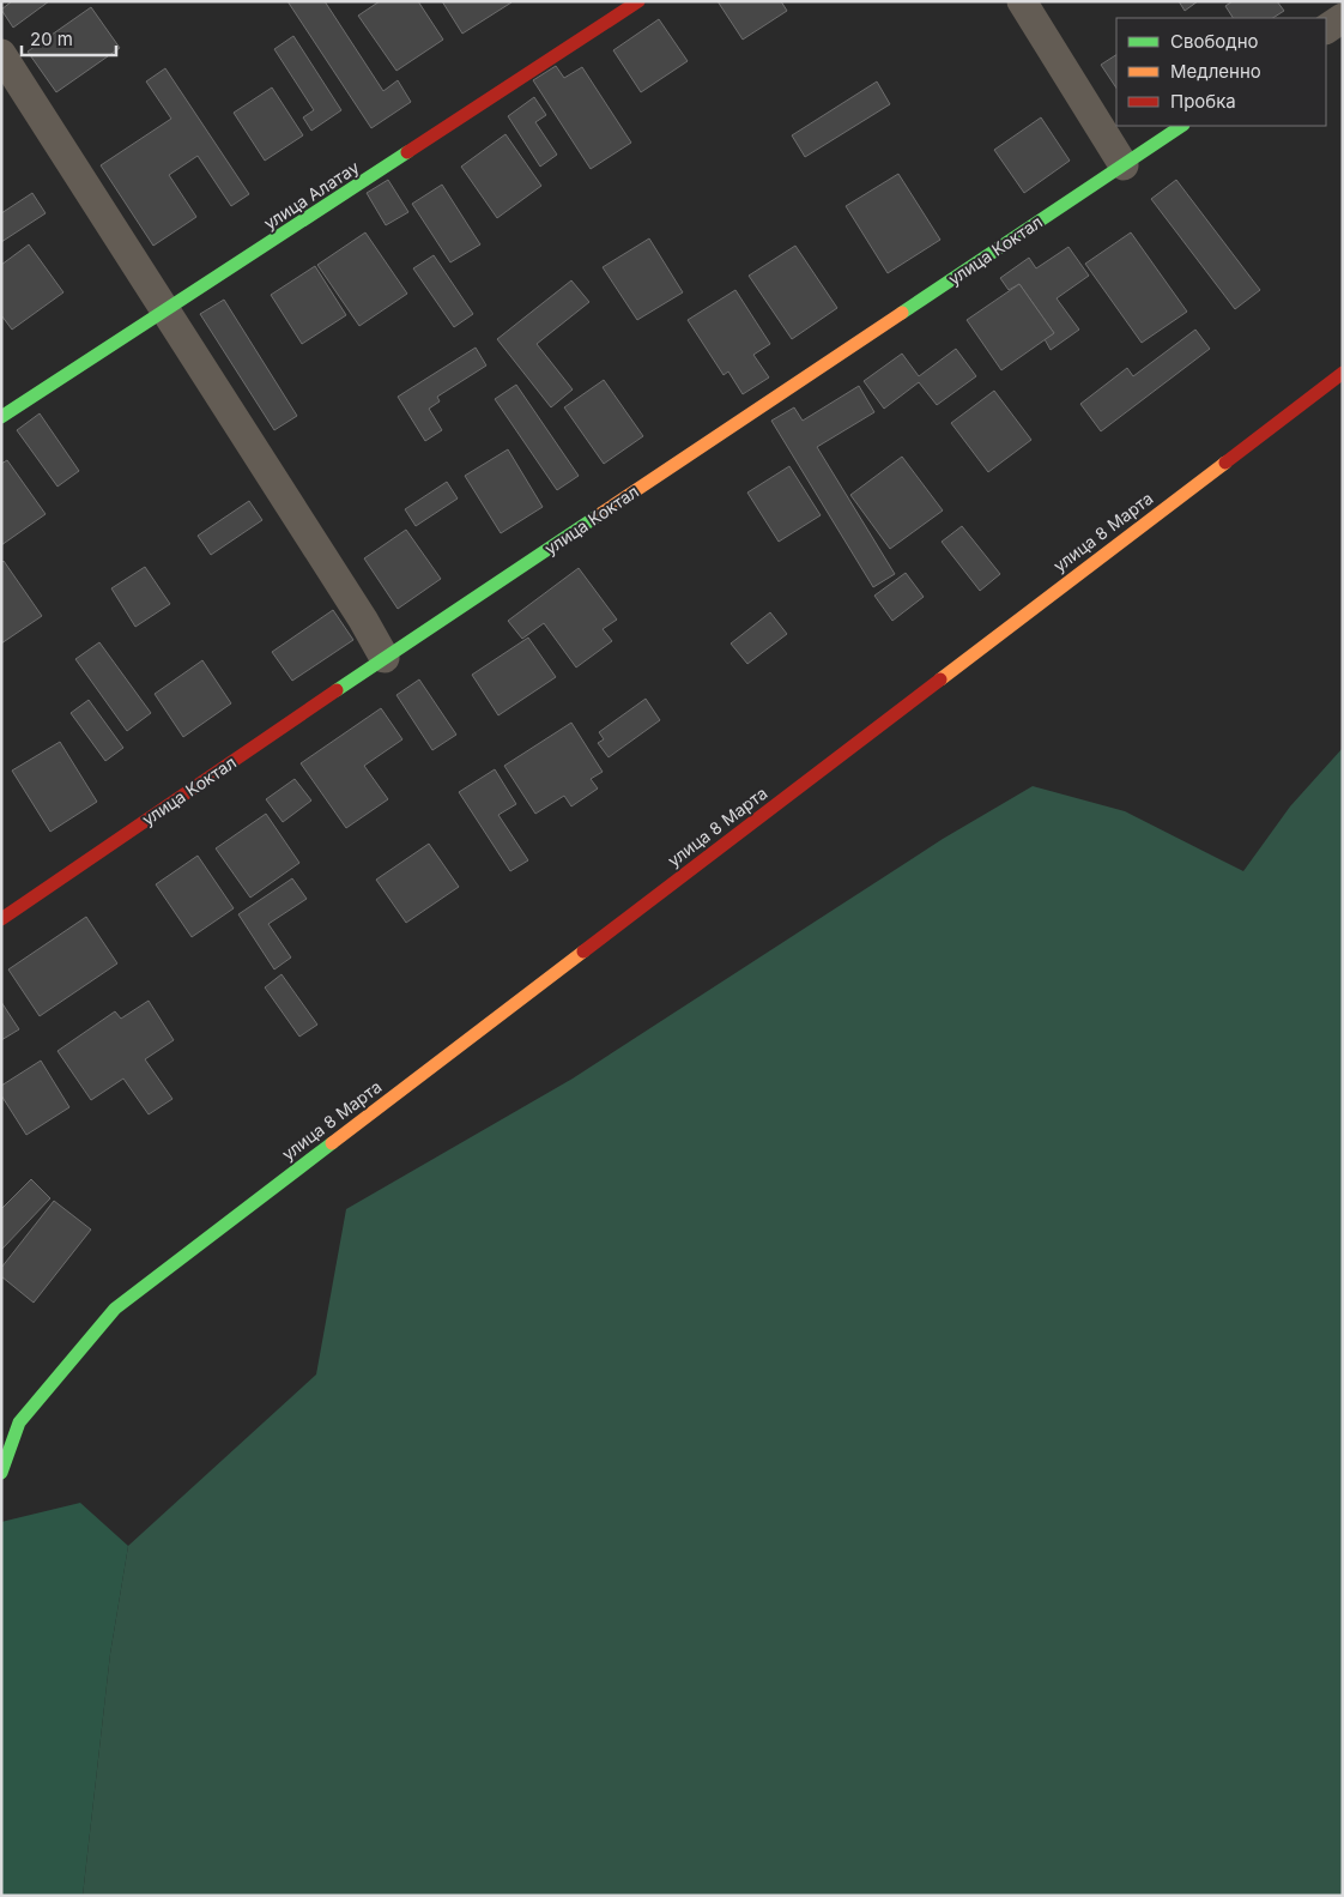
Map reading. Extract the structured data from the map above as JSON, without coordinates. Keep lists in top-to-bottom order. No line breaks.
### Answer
{"streets":{"street":["улица Алатау","улица Коктал","улица 8 Марта"]},"legend":["Свободно","Медленно","Пробка"],"scale_bar":"20 m"}
